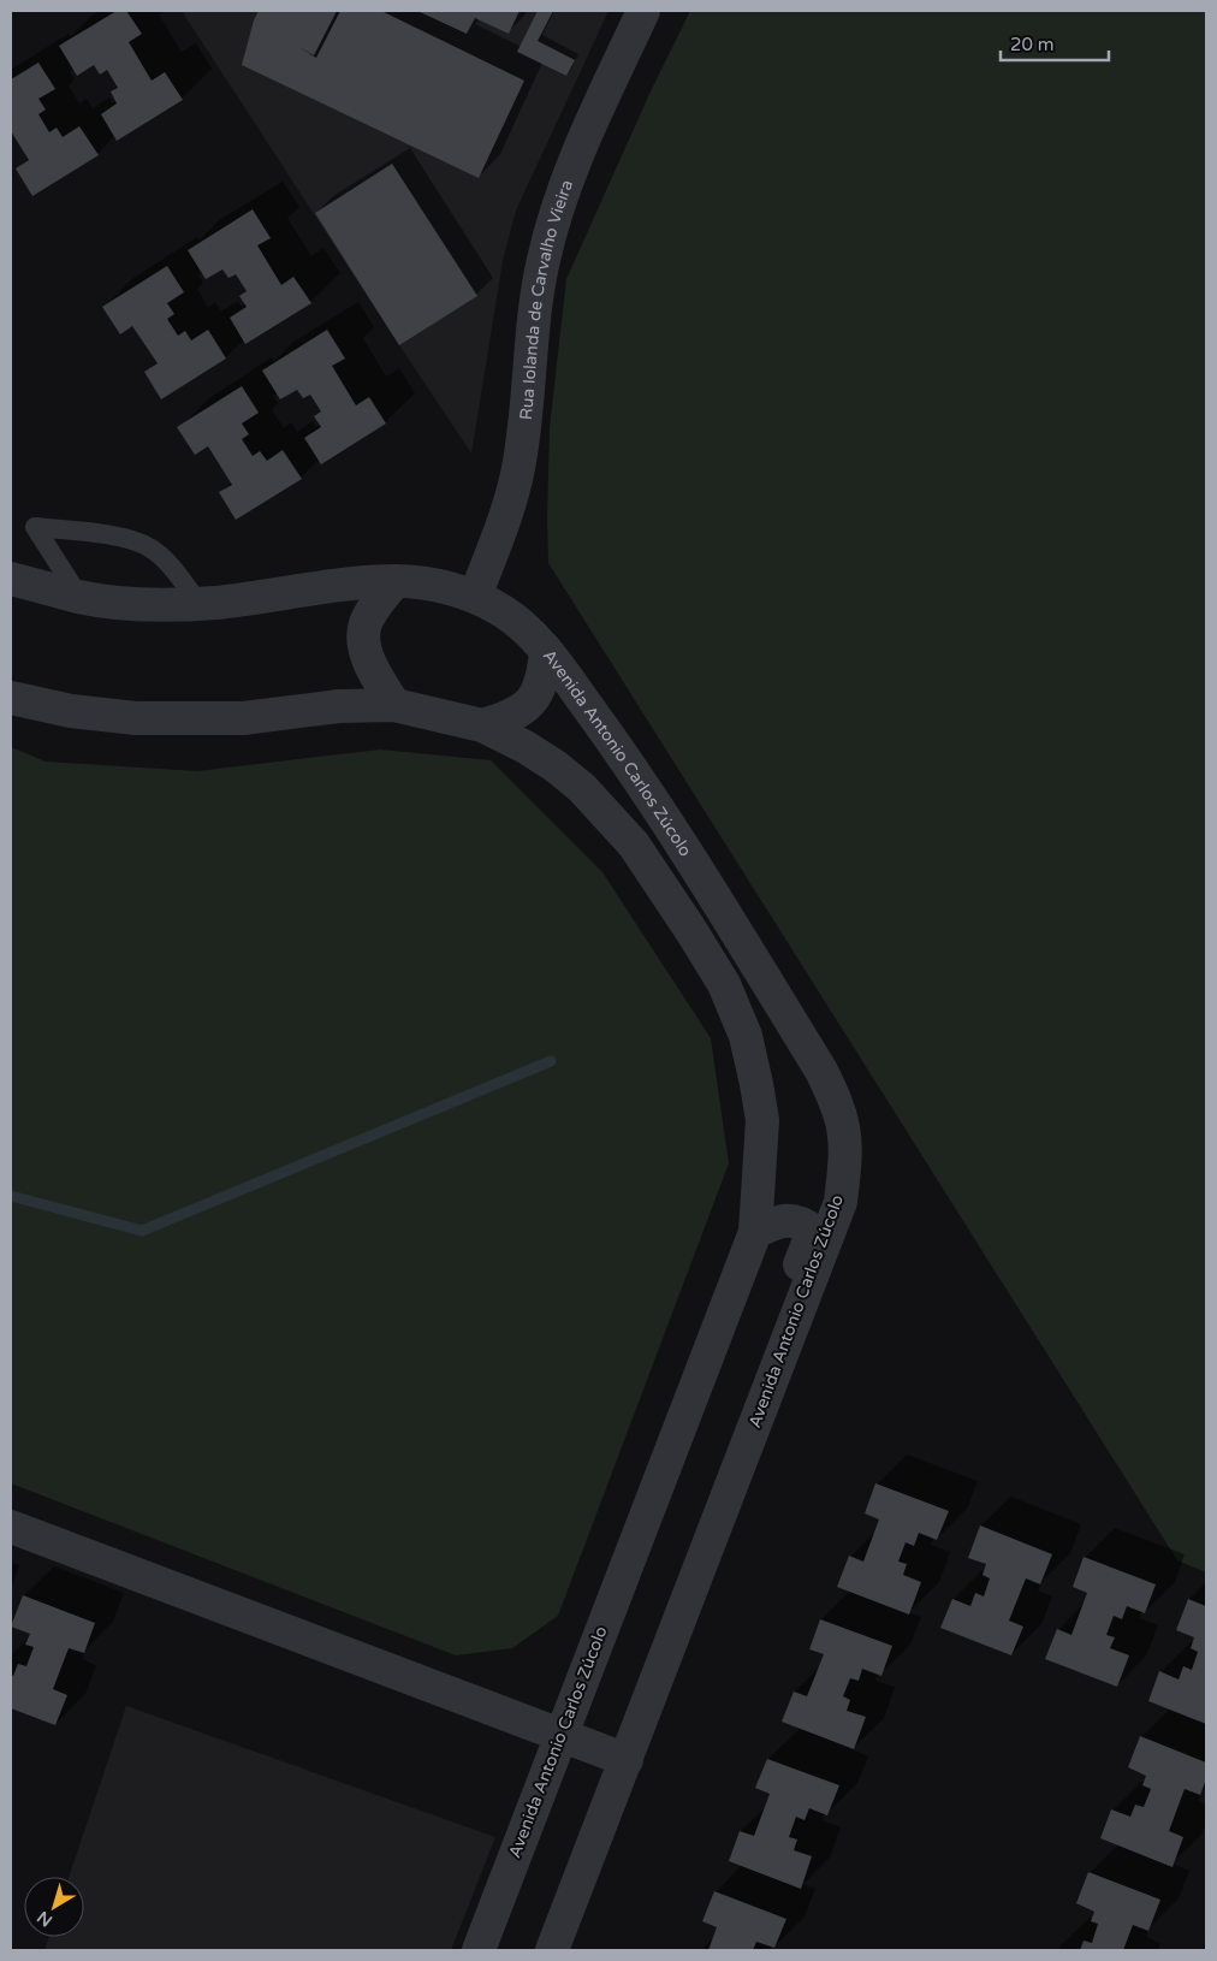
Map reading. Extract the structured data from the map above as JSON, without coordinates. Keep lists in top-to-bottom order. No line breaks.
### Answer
{"streets":{"street":["Rua Iolanda de Carvalho Vieira","Avenida Antonio Carlos Zúcolo"]},"crossings":[["Rua Iolanda de Carvalho Vieira","Avenida Antonio Carlos Zúcolo"]],"scale_bar":"20 m","north":"bottom left"}
